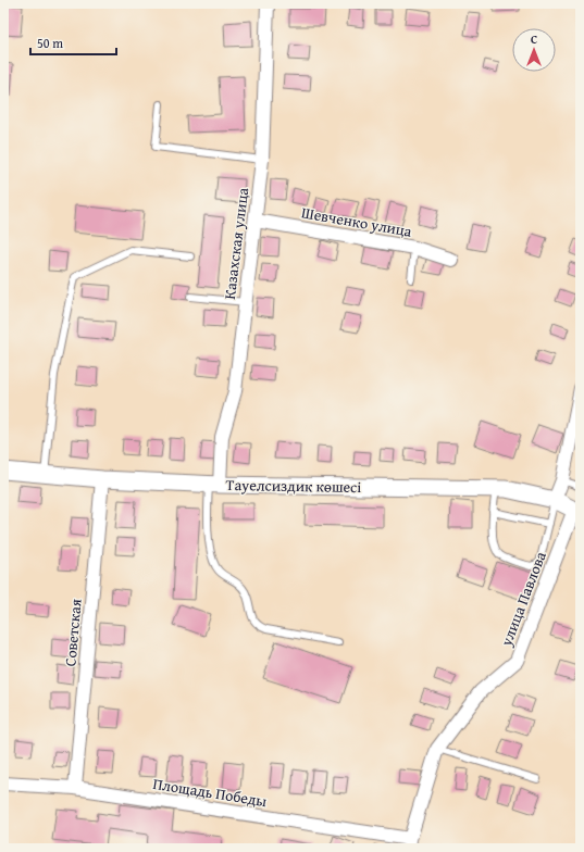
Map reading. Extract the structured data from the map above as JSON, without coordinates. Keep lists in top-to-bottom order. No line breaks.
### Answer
{"streets":{"street":["Шевченко улица","Казахская улица","Тауелсиздик көшесі","улица Павлова","Советская","Площадь Победы"]},"crossings":[["Шевченко улица","Казахская улица"],["Казахская улица","Тауелсиздик көшесі"],["Тауелсиздик көшесі","улица Павлова"],["Тауелсиздик көшесі","Советская"],["улица Павлова","Площадь Победы"],["Советская","Площадь Победы"]],"scale_bar":"50 m","north":"top"}
